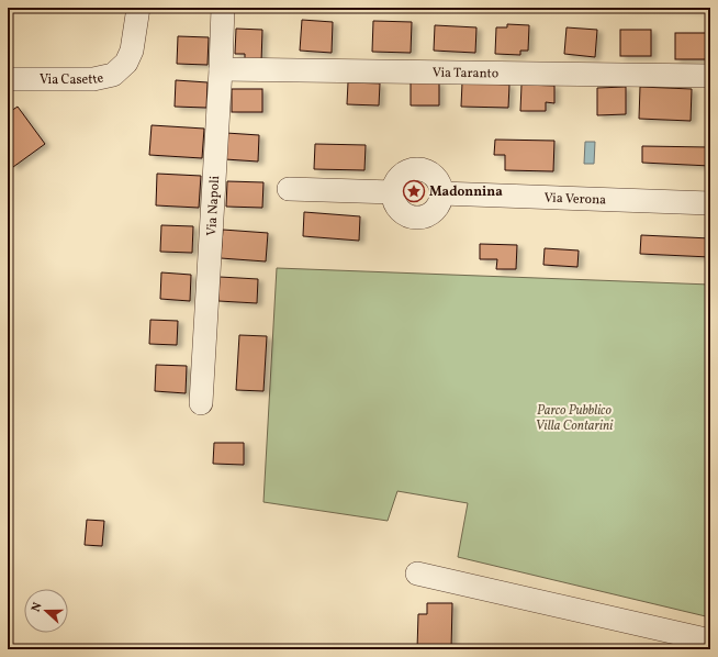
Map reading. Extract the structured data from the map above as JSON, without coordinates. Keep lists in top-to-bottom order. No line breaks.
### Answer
{"streets":{"street":["Via Taranto","Via Casette","Via Verona","Via Napoli"]},"crossings":[["Via Taranto","Via Napoli"]],"parks":["Parco Pubblico Villa Contarini"],"places":{"place":["Madonnina"]},"north":"left"}
